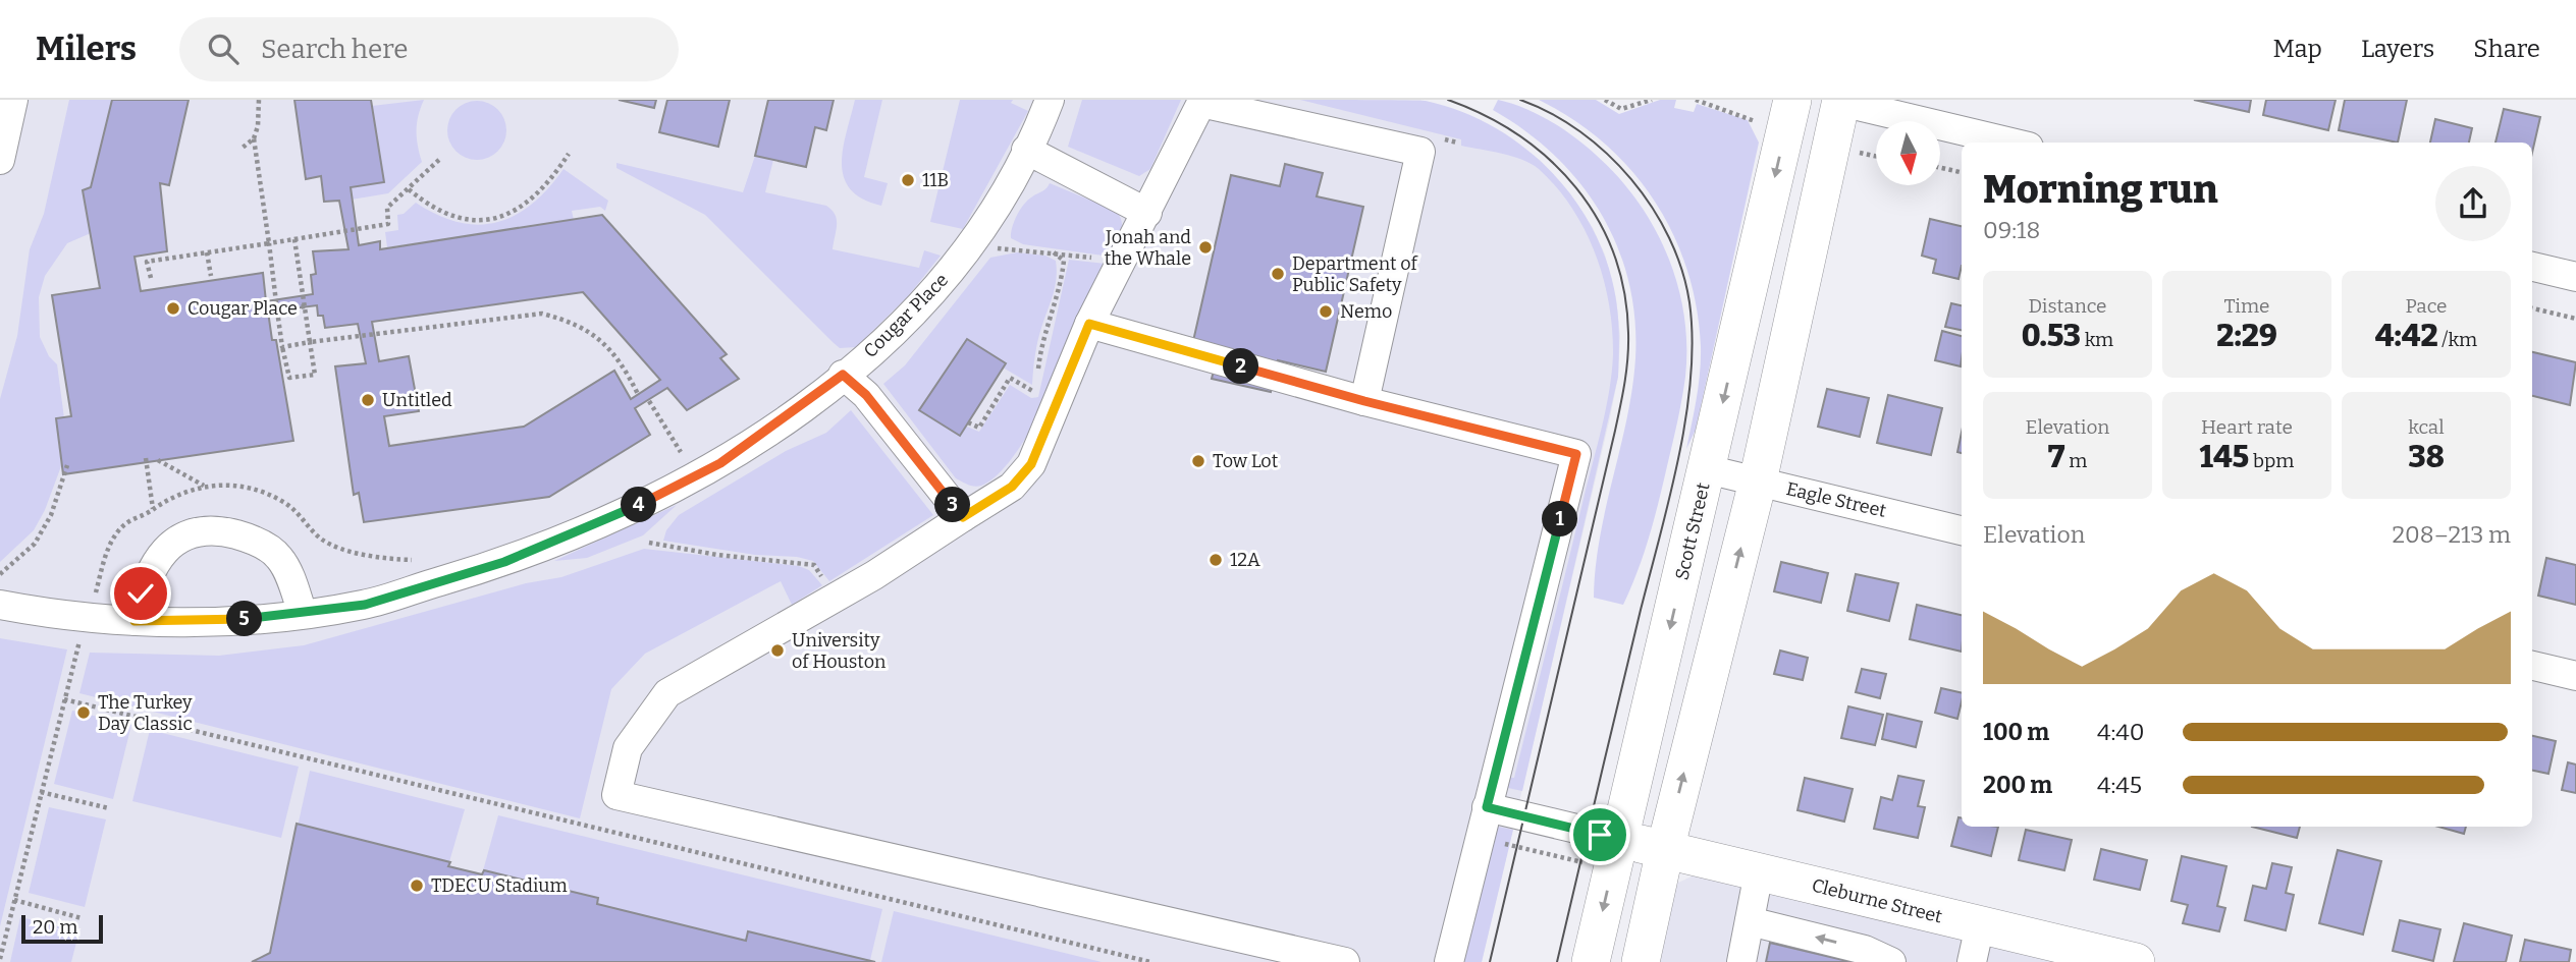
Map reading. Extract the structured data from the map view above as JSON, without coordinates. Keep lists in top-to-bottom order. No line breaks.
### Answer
{"streets":{"main road":["Scott Street","Cleburne Street"],"street":["Cougar Place","Eagle Street"]},"crossings":[["Eagle Street","Scott Street"],["Scott Street","Cleburne Street"]],"places":["11B","Jonah and the Whale","Department of Public Safety","Cougar Place","Nemo","Untitled","Tow Lot","12A","University of Houston","The Turkey Day Classic","TDECU Stadium"],"scale_bar":"20 m","north":"bottom","page":{"header":"Milers","search":"Search here","nav":["Map","Layers","Share"],"heading":["Morning run","09:18"],"stats":[["Distance","0.53 km"],["Time","2:29"],["Pace","4:42 /km"],["Elevation","7 m"],["Heart rate","145 bpm"],["kcal","38"]],"pins":["2","3","4","1","5"],"chart":["Elevation","208–213 m"],"list":[{"name":"100 m","note":"4:40"},{"name":"200 m","note":"4:45"}],"scale":"20 m"}}
